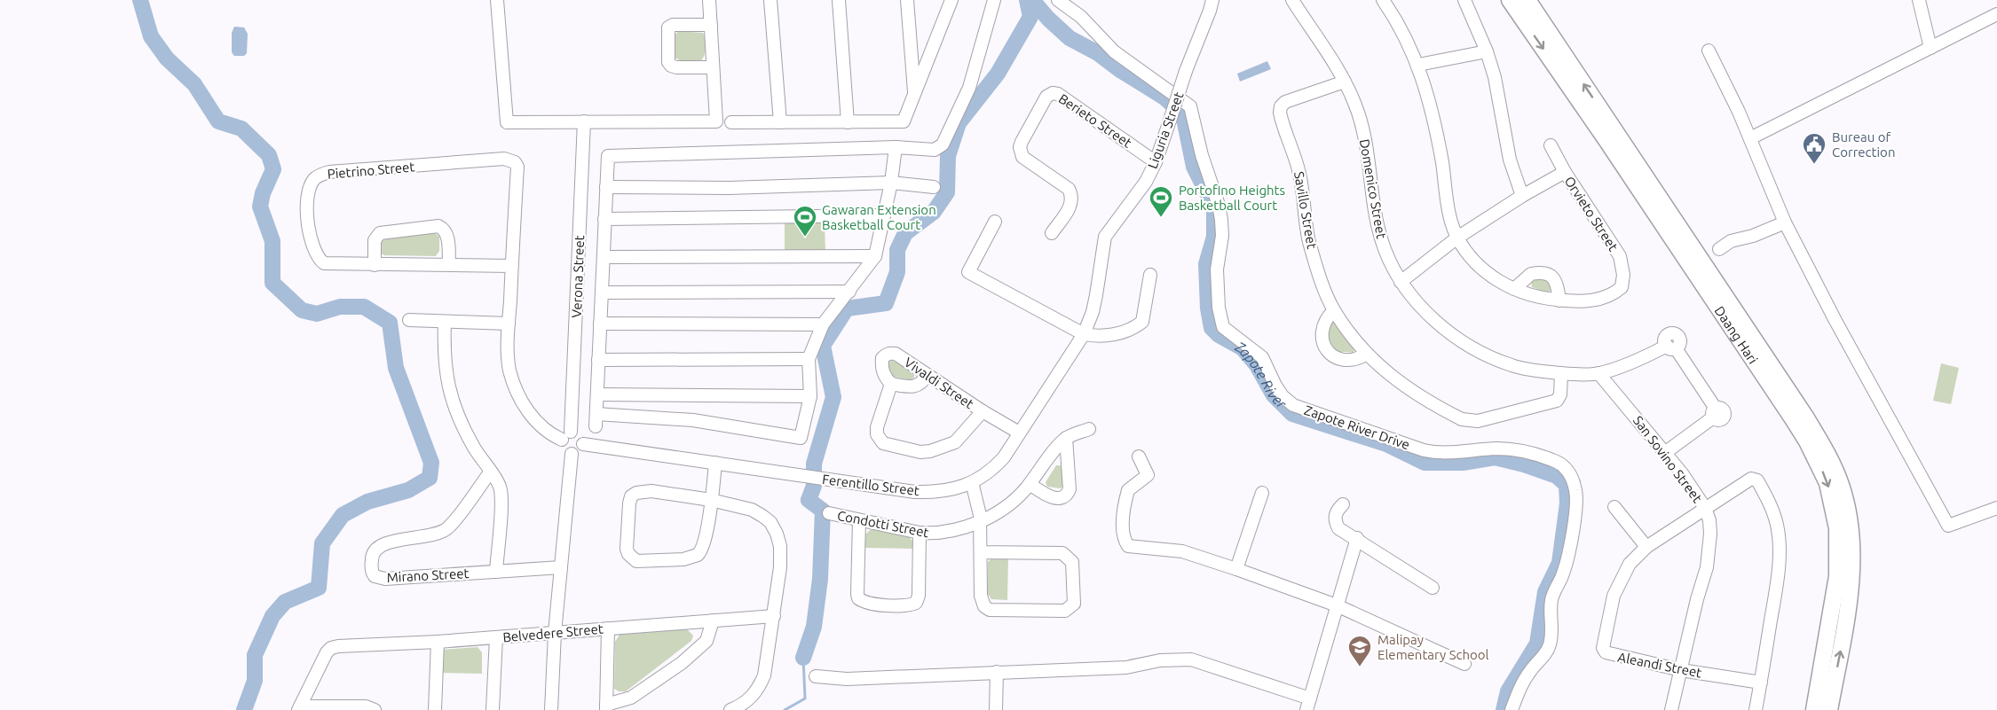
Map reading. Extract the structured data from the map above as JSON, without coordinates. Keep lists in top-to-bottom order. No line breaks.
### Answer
{"streets":{"main road":["Daang Hari"],"street":["Berieto Street","Liguria Street","Pietrino Street","Domenico Street","Savillo Street","Orvieto Street","Verona Street","Vivaldi Street","Zapote River Drive","San Sovino Street","Ferentillo Street","Condotti Street","Mirano Street","Belvedere Street","Aleandi Street"]},"crossings":[["Berieto Street","Liguria Street"],["Liguria Street","Ferentillo Street"],["Domenico Street","Savillo Street"],["Domenico Street","San Sovino Street"],["Verona Street","Ferentillo Street"],["Vivaldi Street","Ferentillo Street"],["San Sovino Street","Aleandi Street"]],"water":["Zapote River"],"places":{"public building":["Bureau of Correction"],"sports":["Portofino Heights Basketball Court","Gawaran Extension Basketball Court"],"school or university":["Malipay Elementary School"]}}
